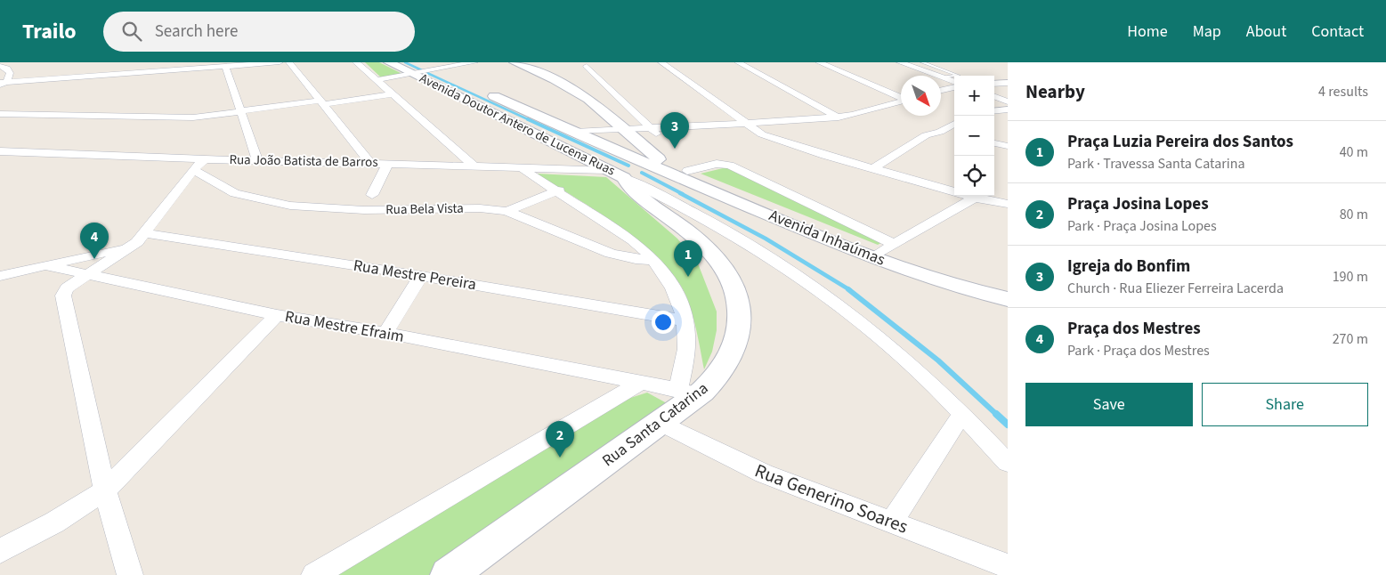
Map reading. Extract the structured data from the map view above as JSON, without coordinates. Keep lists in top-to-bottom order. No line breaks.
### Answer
{"streets":{"main road":["Avenida Doutor Antero de Lucena Ruas","Avenida Inhaúmas","Rua Santa Catarina"],"street":["Rua João Batista de Barros","Rua Bela Vista","Rua Mestre Pereira","Rua Mestre Efraim","Rua Generino Soares"]},"crossings":[["Avenida Doutor Antero de Lucena Ruas","Rua João Batista de Barros"],["Avenida Doutor Antero de Lucena Ruas","Avenida Inhaúmas"],["Avenida Doutor Antero de Lucena Ruas","Rua Santa Catarina"],["Rua João Batista de Barros","Rua Santa Catarina"],["Rua Santa Catarina","Rua Generino Soares"]],"north":"bottom right","page":{"header":"Trailo","search":"Search here","nav":["Home","Map","About","Contact"],"heading":["Nearby","4 results"],"map_buttons":["+","−"],"pins":["3","4","1","2"],"list":[{"mark":"1","name":"Praça Luzia Pereira dos Santos","note":"Park · Travessa Santa Catarina","value":"40 m"},{"mark":"2","name":"Praça Josina Lopes","note":"Park · Praça Josina Lopes","value":"80 m"},{"mark":"3","name":"Igreja do Bonfim","note":"Church · Rua Eliezer Ferreira Lacerda","value":"190 m"},{"mark":"4","name":"Praça dos Mestres","note":"Park · Praça dos Mestres","value":"270 m"}],"buttons":["Save","Share"]}}
